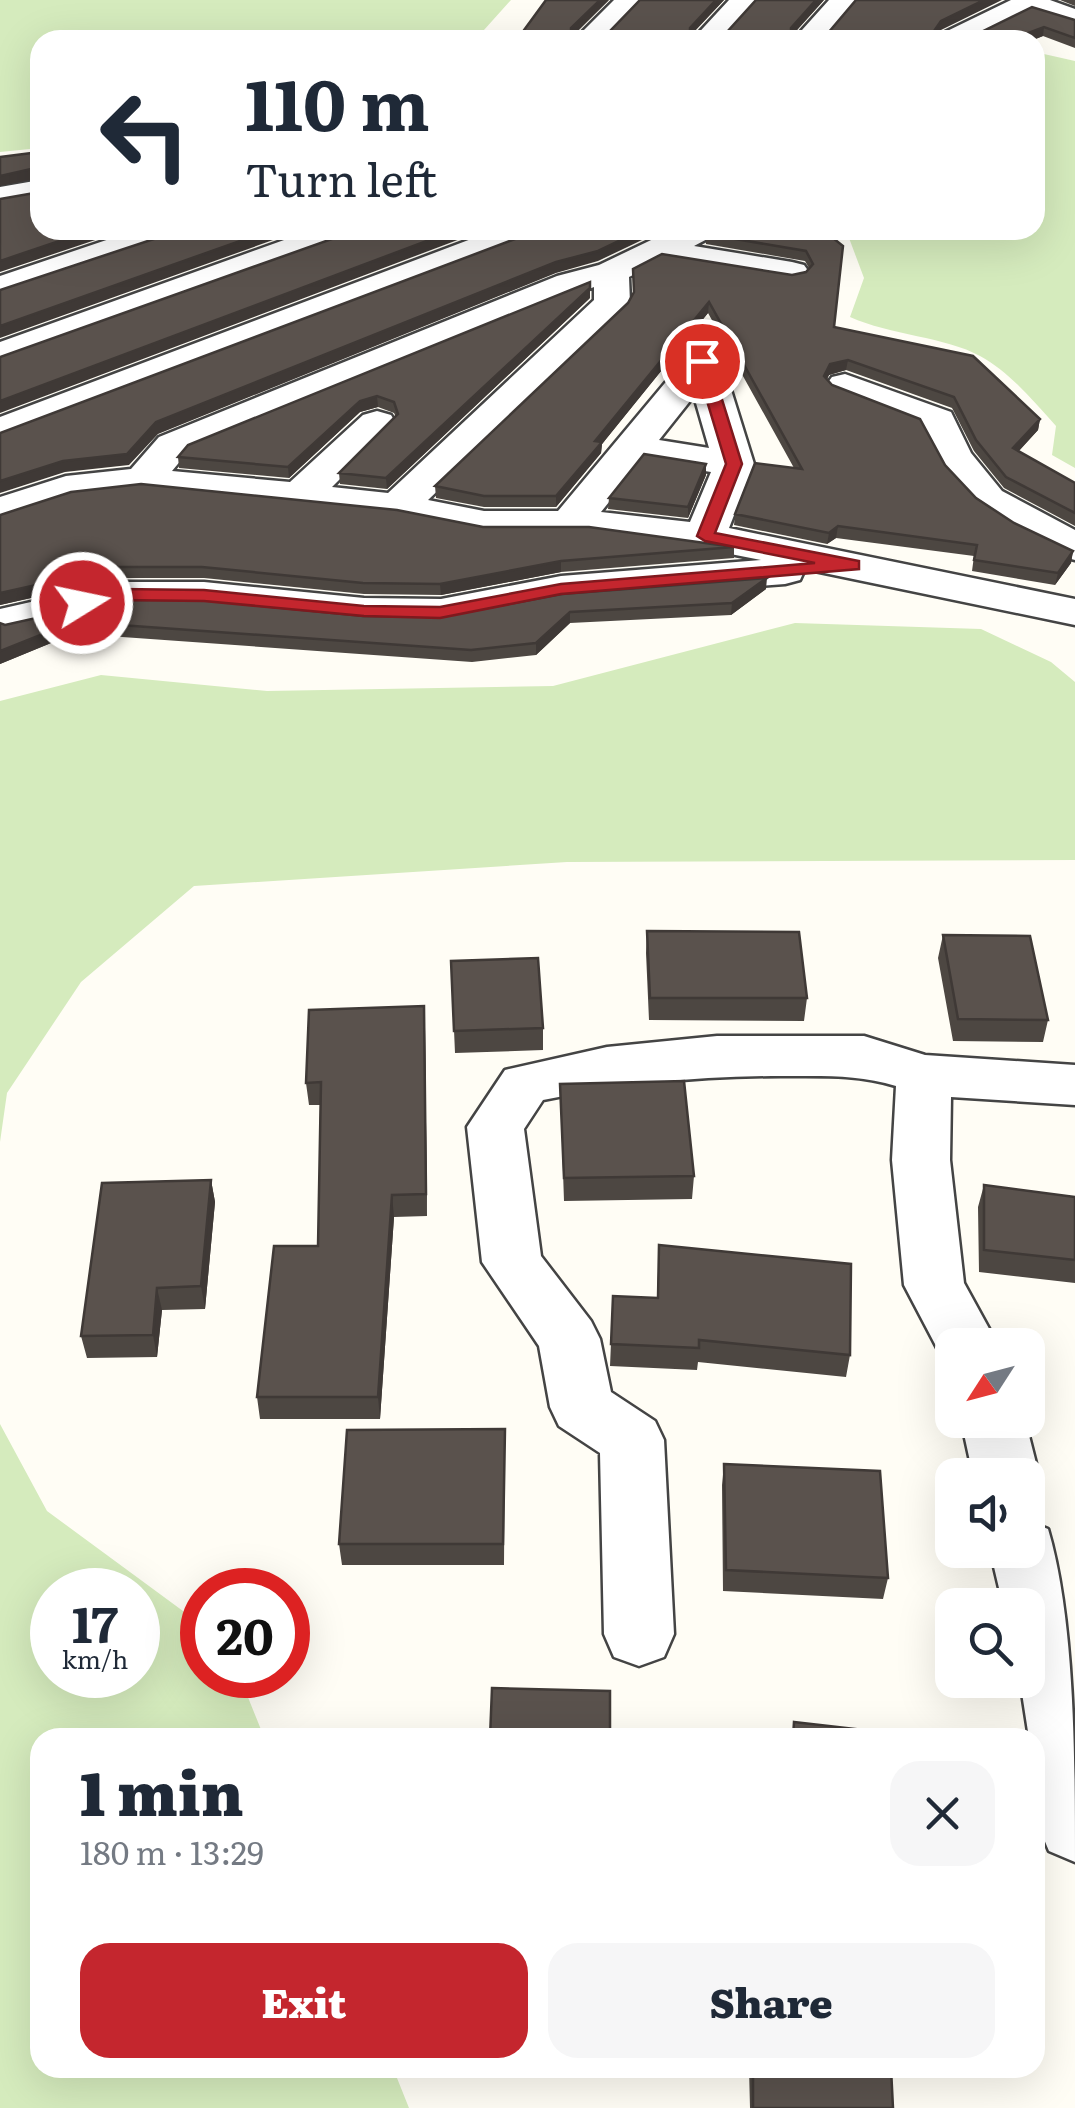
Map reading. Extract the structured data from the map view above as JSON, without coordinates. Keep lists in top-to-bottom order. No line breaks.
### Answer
{"north":"bottom left","page":{"turn":["110 m","Turn left"],"speed":"17 km/h","limit":"20","heading":["1 min","180 m · 13:29"],"buttons":["Exit","Share"]}}
